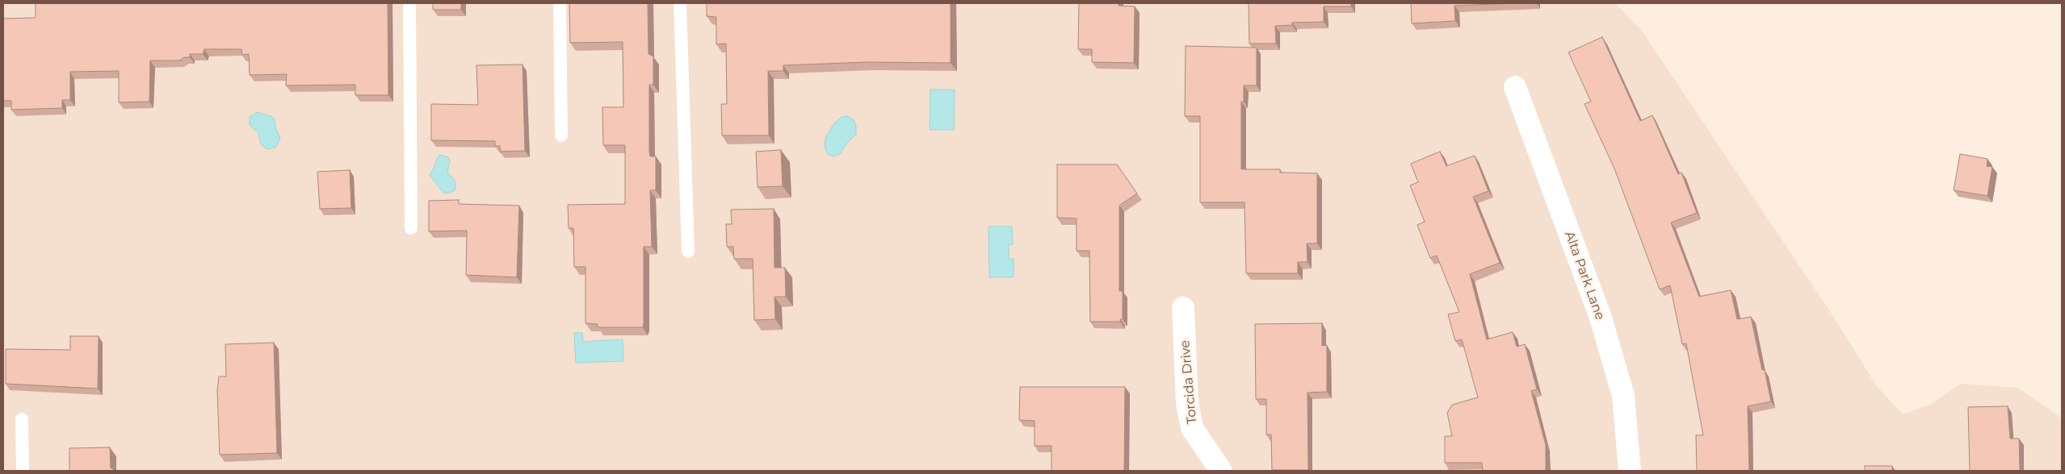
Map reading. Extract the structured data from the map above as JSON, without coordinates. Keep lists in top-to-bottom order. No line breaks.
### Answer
{"streets":{"street":["Alta Park Lane","Torcida Drive"]}}
